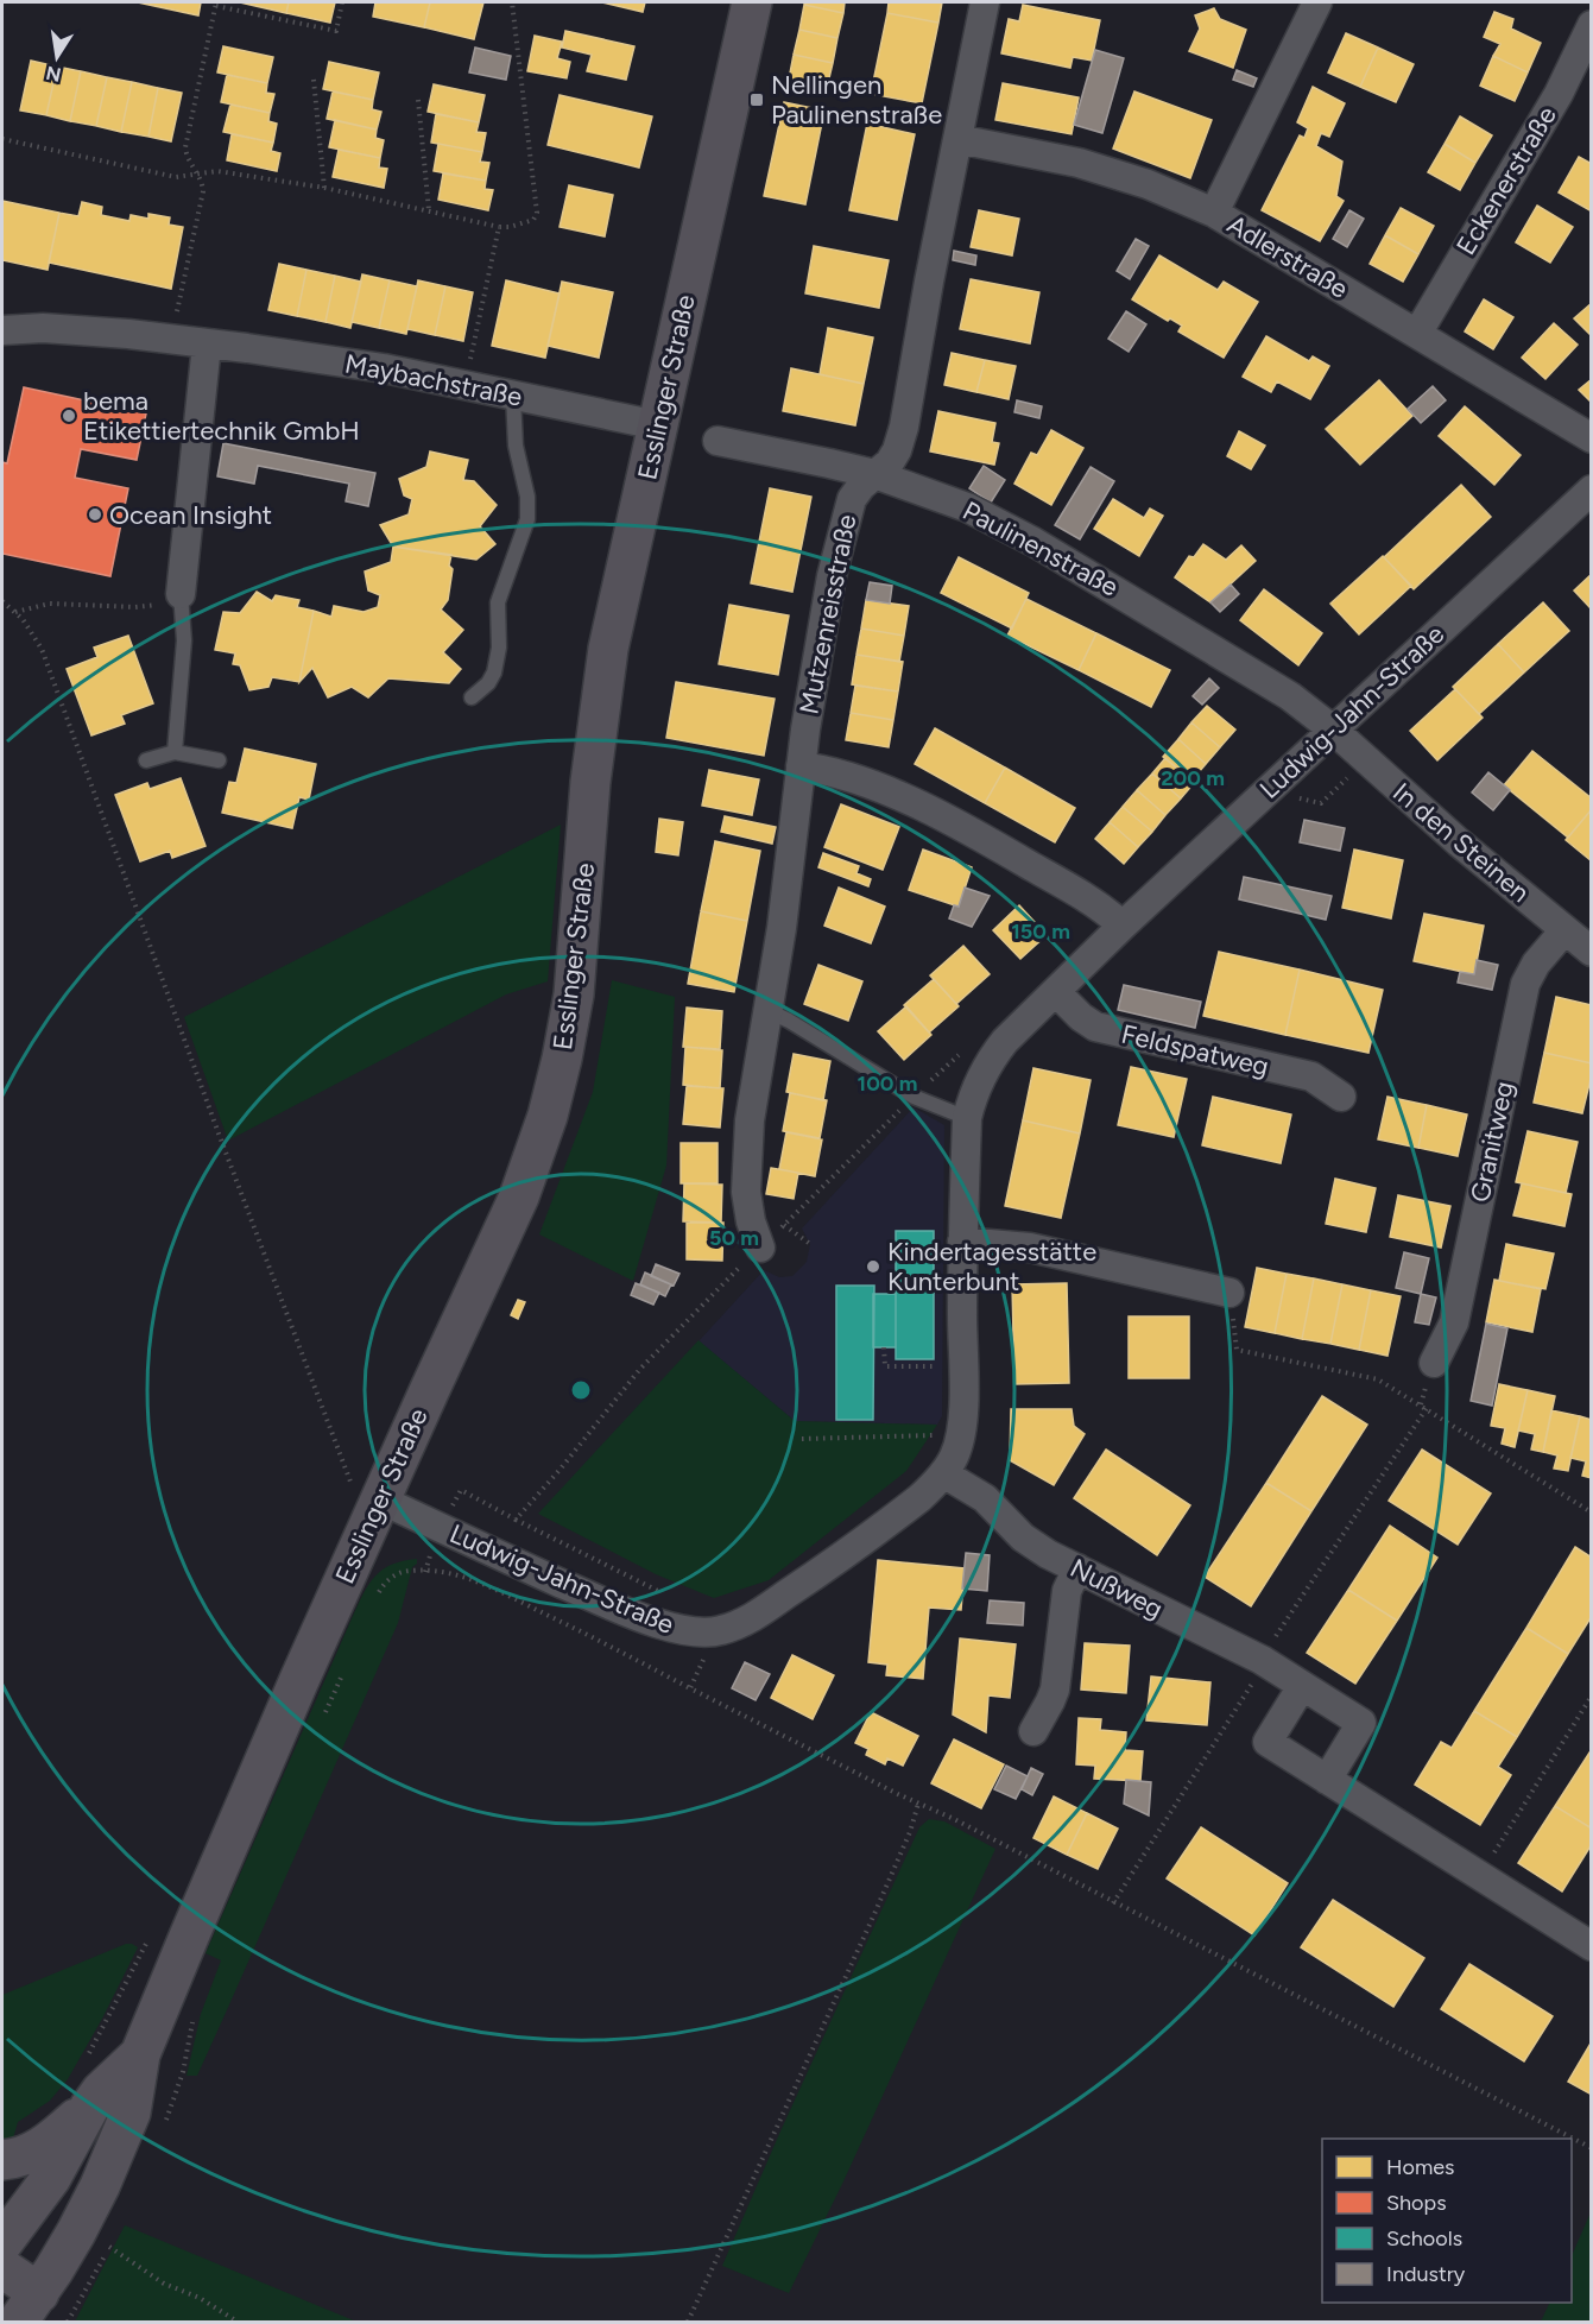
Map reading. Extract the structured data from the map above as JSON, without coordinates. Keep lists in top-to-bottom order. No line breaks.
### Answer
{"streets":{"main road":["Esslinger Straße"],"street":["Eckenerstraße","Adlerstraße","Maybachstraße","Paulinenstraße","Mutzenreisstraße","Ludwig-Jahn-Straße","In den Steinen","Feldspatweg","Granitweg","Nußweg"]},"crossings":[["Eckenerstraße","Adlerstraße"],["Adlerstraße","Mutzenreisstraße"],["Maybachstraße","Esslinger Straße"],["Esslinger Straße","Ludwig-Jahn-Straße"],["Paulinenstraße","Mutzenreisstraße"],["Paulinenstraße","Ludwig-Jahn-Straße"],["Paulinenstraße","In den Steinen"],["Ludwig-Jahn-Straße","In den Steinen"],["Ludwig-Jahn-Straße","Feldspatweg"],["Ludwig-Jahn-Straße","Nußweg"],["In den Steinen","Granitweg"]],"places":{"transit":["Nellingen Paulinenstraße"],"other":["bema Etikettiertechnik GmbH","Ocean Insight","Kindertagesstätte Kunterbunt"]},"legend":["Homes","Shops","Schools","Industry"],"north":"bottom","rings":["200 m","150 m","100 m","50 m"]}
